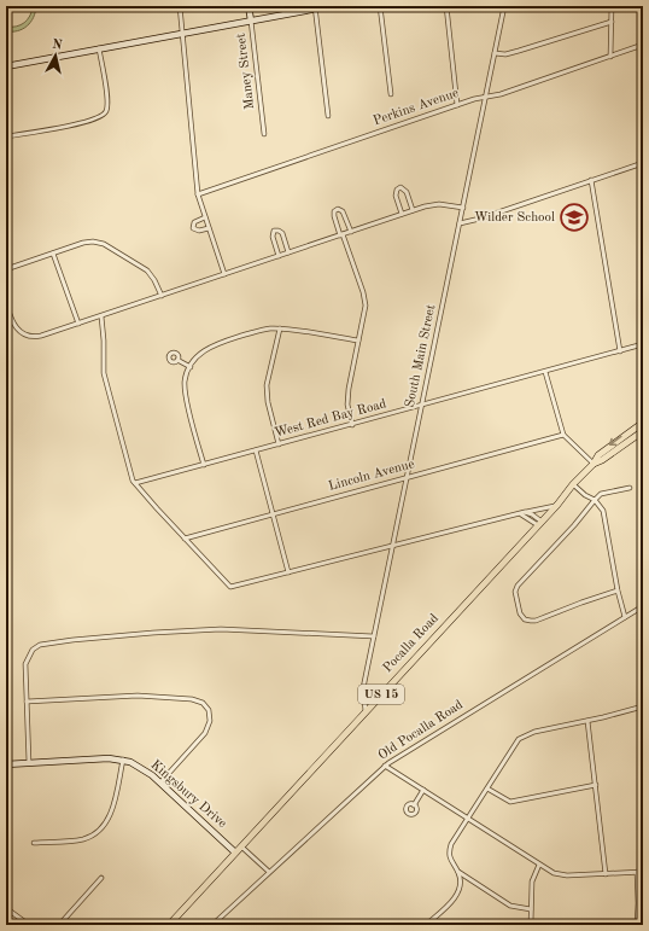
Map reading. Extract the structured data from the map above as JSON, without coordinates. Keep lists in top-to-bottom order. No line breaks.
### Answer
{"streets":{"main road":["Pocalla Road","US 15"],"street":["Maney Street","Perkins Avenue","South Main Street","West Red Bay Road","Lincoln Avenue","Old Pocalla Road","Kingsbury Drive"]},"crossings":[["Perkins Avenue","South Main Street"],["South Main Street","West Red Bay Road"],["South Main Street","Lincoln Avenue"],["South Main Street","Pocalla Road"],["Pocalla Road","Kingsbury Drive"]],"places":{"school or university":["Wilder School"]},"north":"top"}
